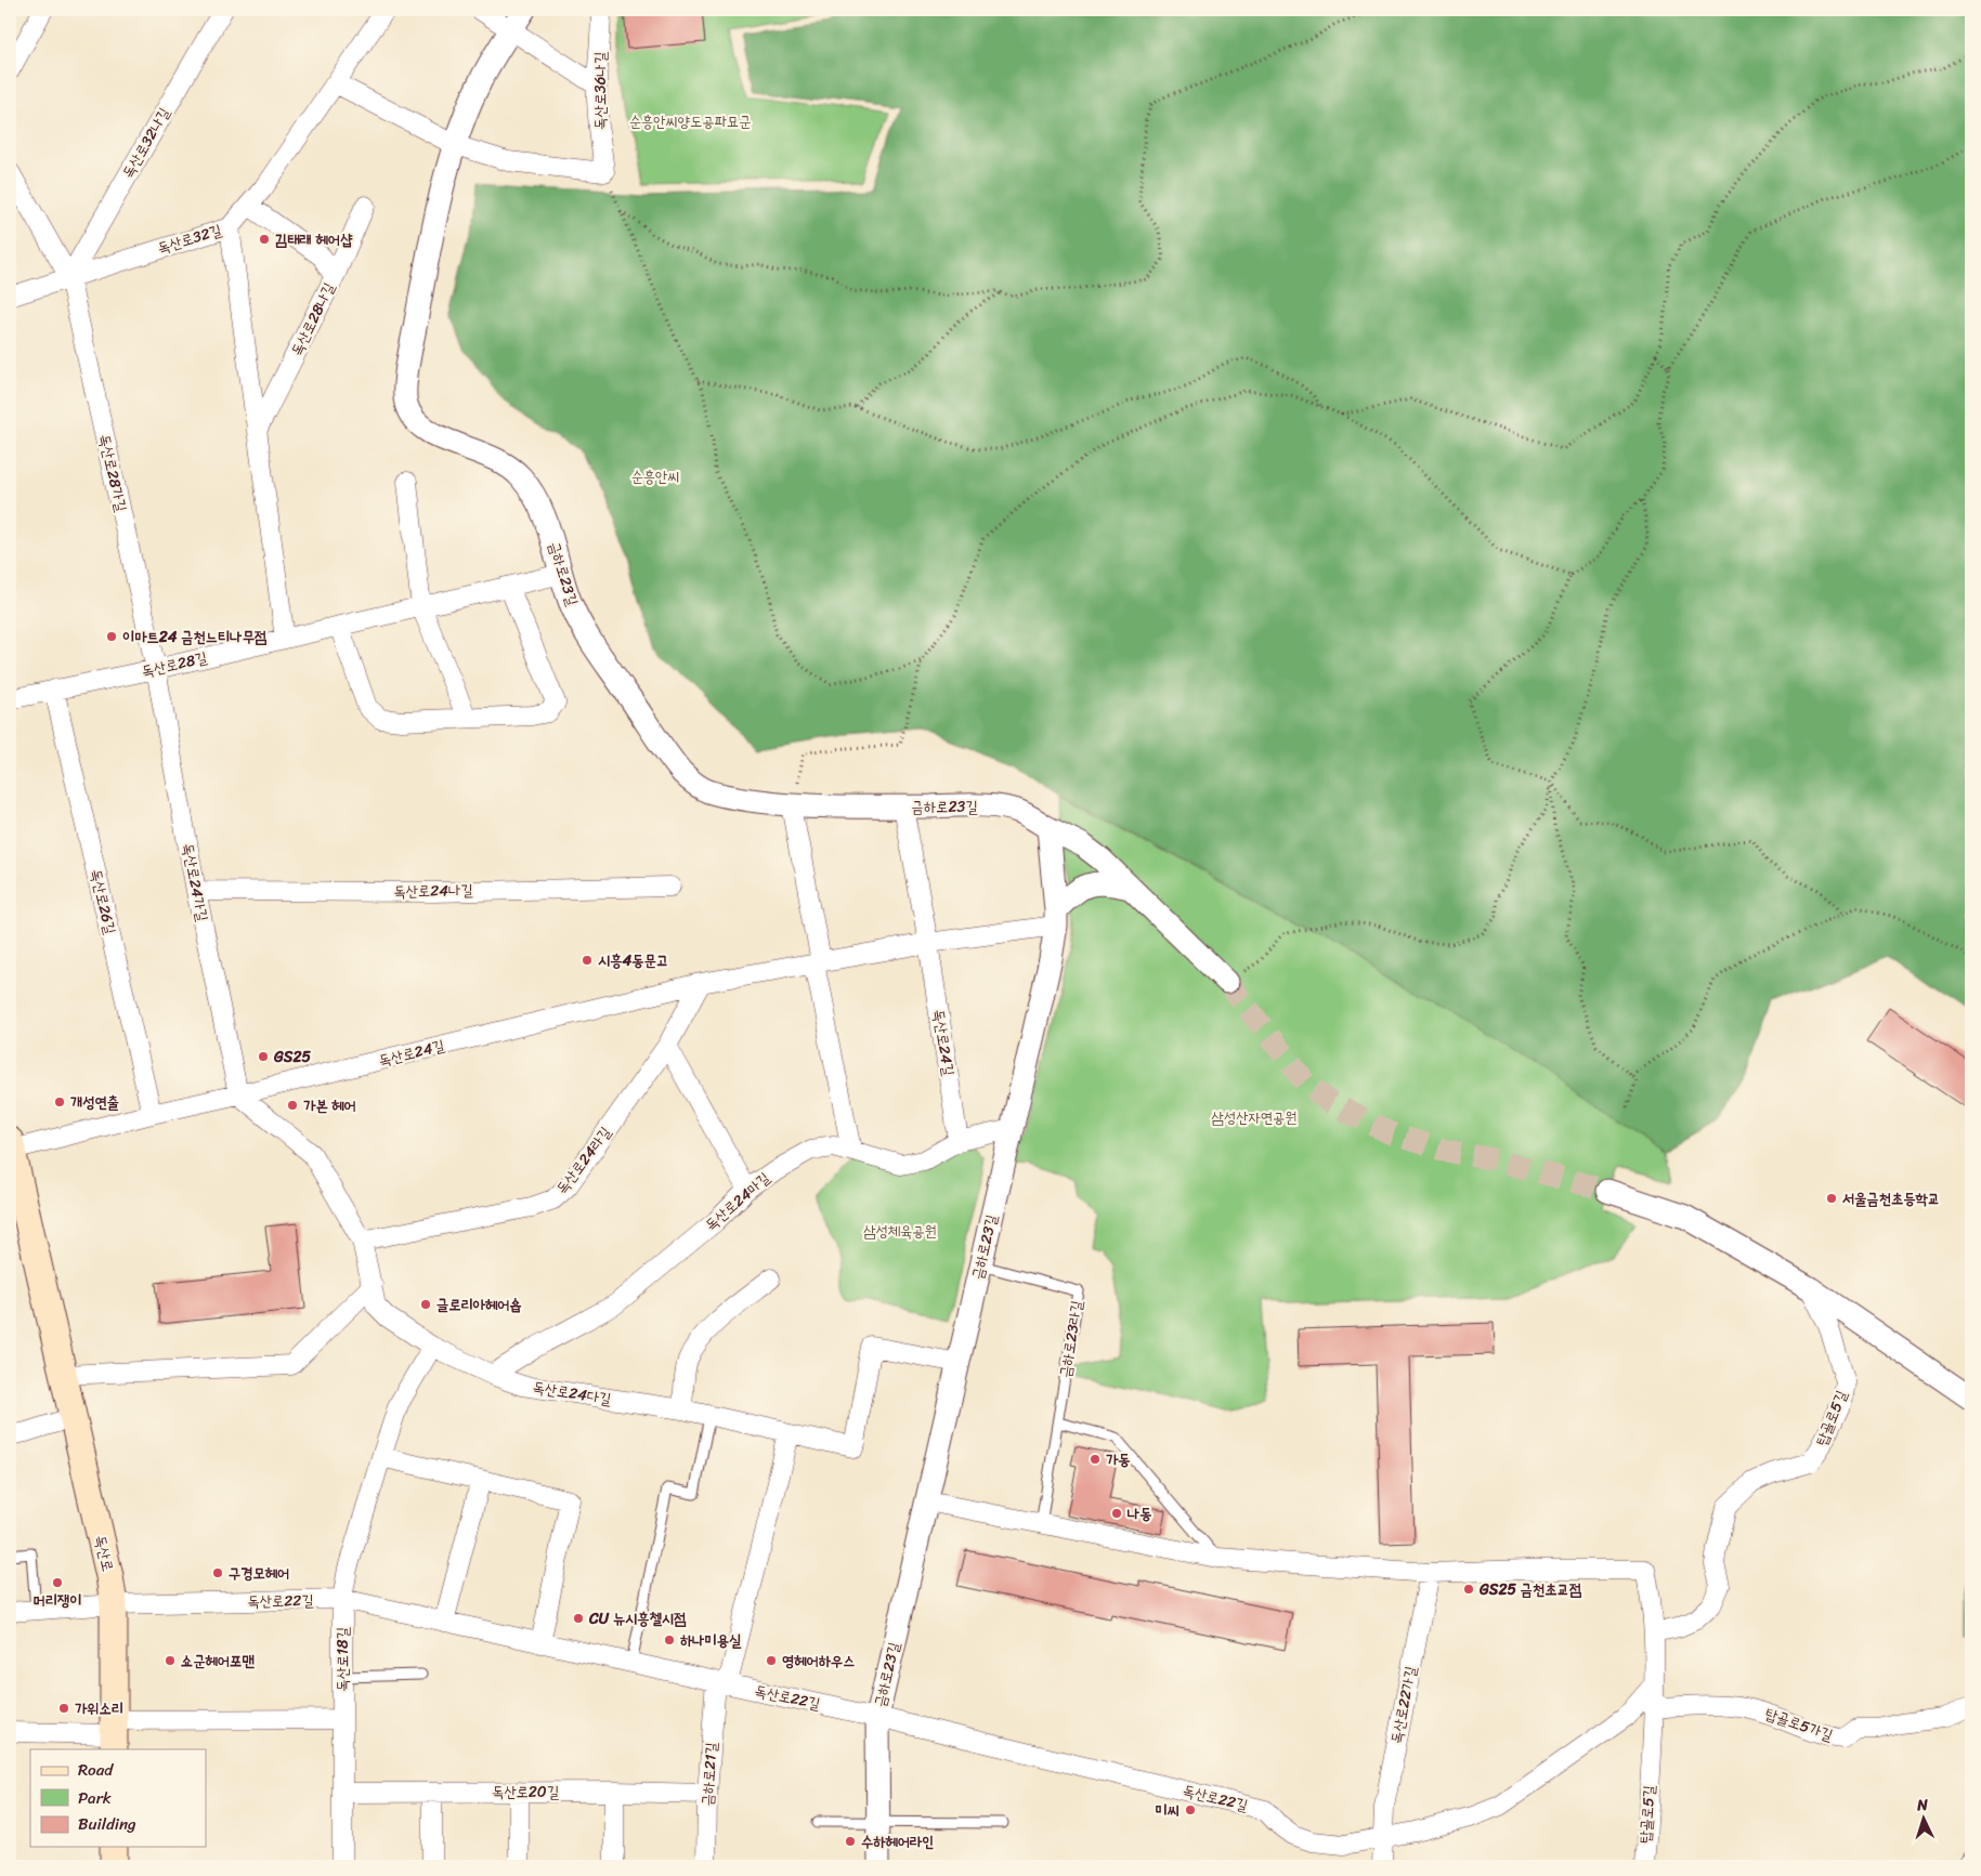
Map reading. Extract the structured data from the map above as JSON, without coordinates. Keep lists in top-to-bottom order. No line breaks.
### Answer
{"streets":{"main road":["독산로"],"street":["독산로36나길","독산로32나길","독산로32길","독산로28나길","독산로28가길","금하로23길","독산로28길","독산로24가길","독산로24나길","독산로26길","독산로24길","독산로24라길","독산로24마길","독산로24다길","탑골로5길","독산로22길","독산로18길","독산로22가길","탑골로5가길","금하로21길","독산로20길"],"lane":["금하로23라길"]},"crossings":[["독산로32나길","독산로32길"],["독산로32나길","독산로28가길"],["독산로32길","독산로28가길"],["독산로28가길","독산로28길"],["독산로28가길","독산로24가길"],["금하로23길","독산로28길"],["금하로23길","독산로24길"],["금하로23길","독산로24마길"],["금하로23길","금하로23라길"],["금하로23길","독산로24다길"],["금하로23길","독산로22길"],["독산로28길","독산로24가길"],["독산로28길","독산로26길"],["독산로24가길","독산로24나길"],["독산로24가길","독산로24길"],["독산로24가길","독산로24다길"],["독산로26길","독산로24길"],["독산로24길","독산로24라길"],["독산로24길","독산로24마길"],["독산로24길","독산로24다길"],["독산로24길","독산로"],["독산로24라길","독산로24다길"],["독산로24마길","독산로24다길"],["독산로24다길","독산로18길"],["탑골로5길","독산로22길"],["탑골로5길","독산로22가길"],["탑골로5길","탑골로5가길"],["독산로","독산로22길"],["독산로22길","독산로18길"],["독산로22길","독산로22가길"],["독산로22길","금하로21길"],["독산로18길","독산로20길"],["금하로21길","독산로20길"]],"parks":["순흥안씨양도공파묘군","순흥안씨","삼성산자연공원","삼성체육공원"],"places":["김태래 헤어샵","이마트24 금천느티나무점","시흥4동문고","GS25","개성연출","가본 헤어","서울금천초등학교","글로리아헤어숍","가동","나동","구경모헤어","머리쟁이","GS25 금천초교점","CU 뉴시흥첼시점","하나미용실","쇼군헤어포맨","영헤어하우스","가위소리","미씨","수하헤어라인"],"legend":["Road","Park","Building"],"north":"top"}
